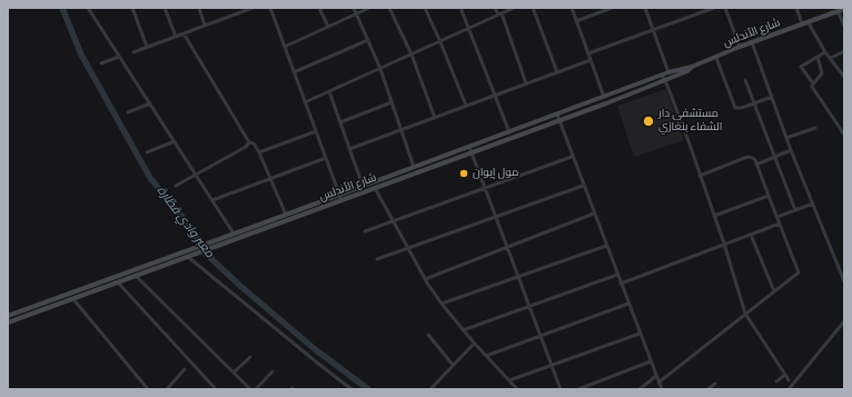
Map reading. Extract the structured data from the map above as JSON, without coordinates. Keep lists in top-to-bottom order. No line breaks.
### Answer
{"streets":{"main road":["شارع الأندلس"]},"water":["معبر وادي قطّارة"],"places":["مستشفى دار الشفاء بنغازي","مول إيوان"]}
